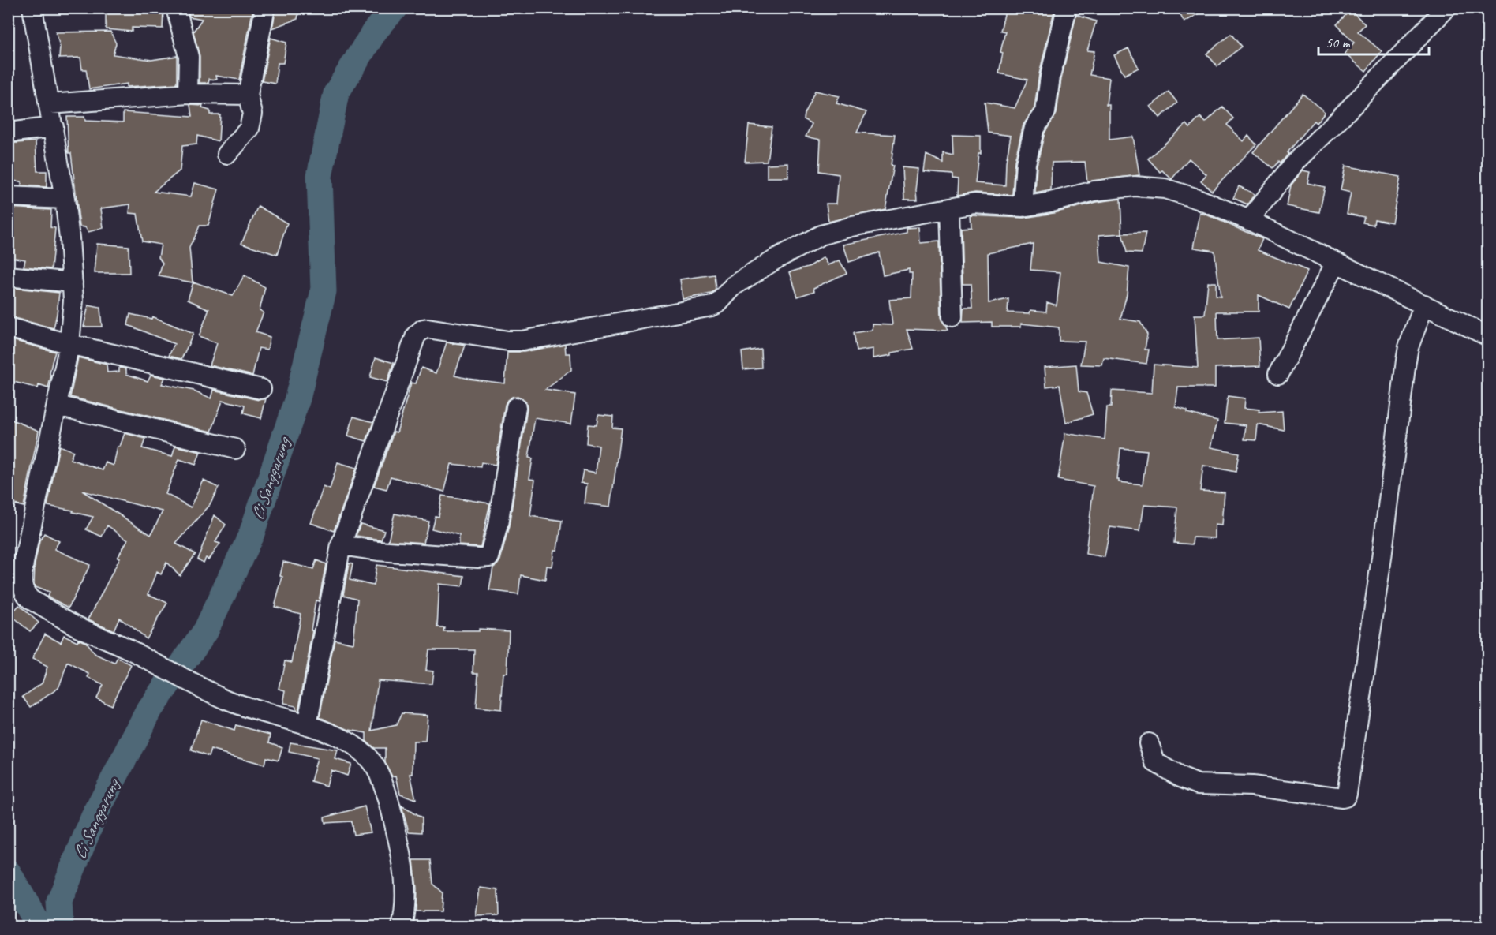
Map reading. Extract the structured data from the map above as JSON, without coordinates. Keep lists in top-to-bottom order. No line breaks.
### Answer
{"water":["Ci Sanggarung"],"scale_bar":"50 m"}
